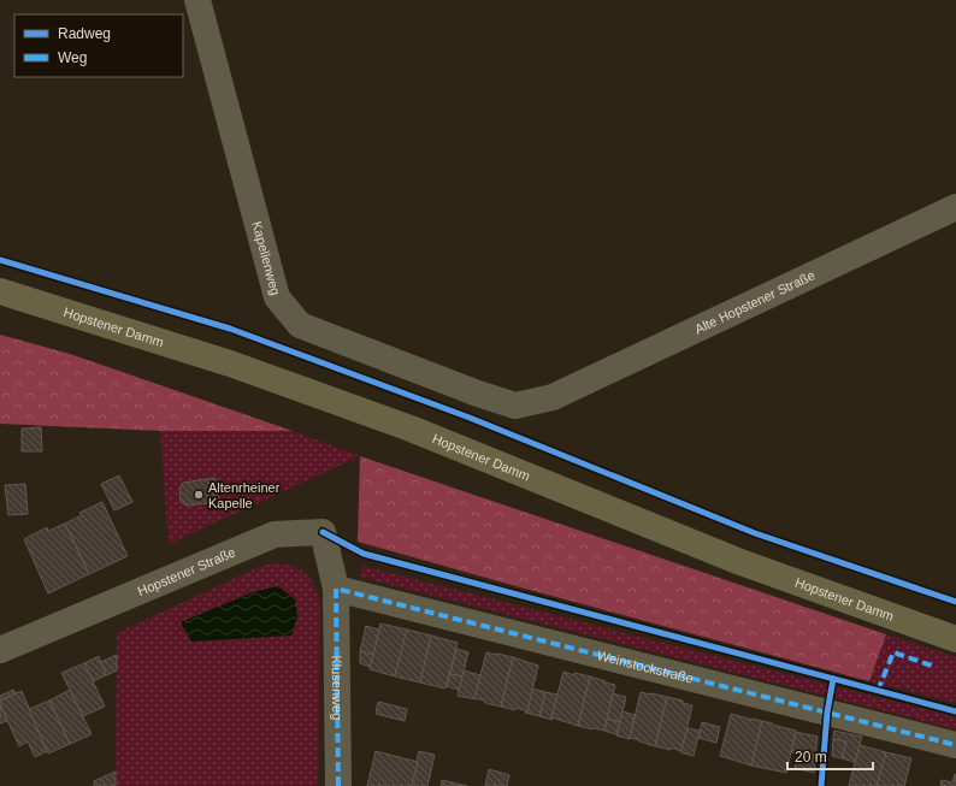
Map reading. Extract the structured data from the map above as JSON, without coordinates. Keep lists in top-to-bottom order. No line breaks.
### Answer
{"streets":{"main road":["Hopstener Damm"],"street":["Kapellenweg","Alte Hopstener Straße","Hopstener Straße","Weinstockstraße","Klusenweg"]},"crossings":[["Kapellenweg","Alte Hopstener Straße"],["Hopstener Straße","Weinstockstraße"],["Hopstener Straße","Klusenweg"],["Weinstockstraße","Klusenweg"]],"places":["Altenrheiner Kapelle"],"legend":["Radweg","Weg"],"scale_bar":"20 m"}
